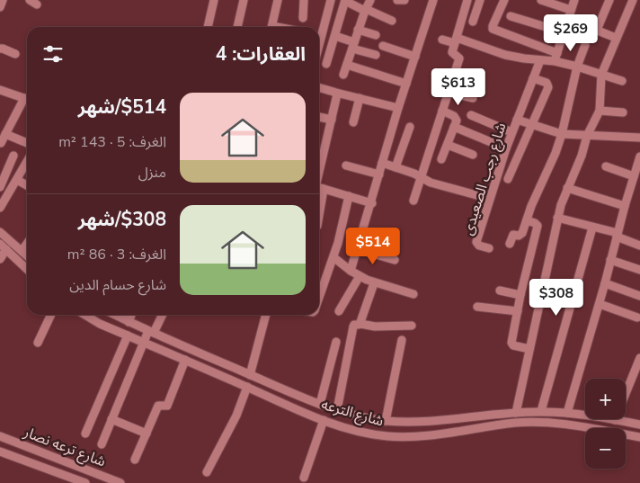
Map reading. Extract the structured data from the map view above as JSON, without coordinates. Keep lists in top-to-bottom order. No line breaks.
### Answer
{"streets":{"street":["شارع رجب الصعيدى","شارع الترعه","شارع ترعه نصار"]},"page":{"price":["$269","$613","$514","$308"],"heading":"العقارات: 4","list":[{"name":"$514/شهر","note":"الغرف: 5 · 143 m² · منزل"},{"name":"$308/شهر","note":"الغرف: 3 · 86 m² · شارع حسام الدين"}],"map_buttons":["+","−"]}}
